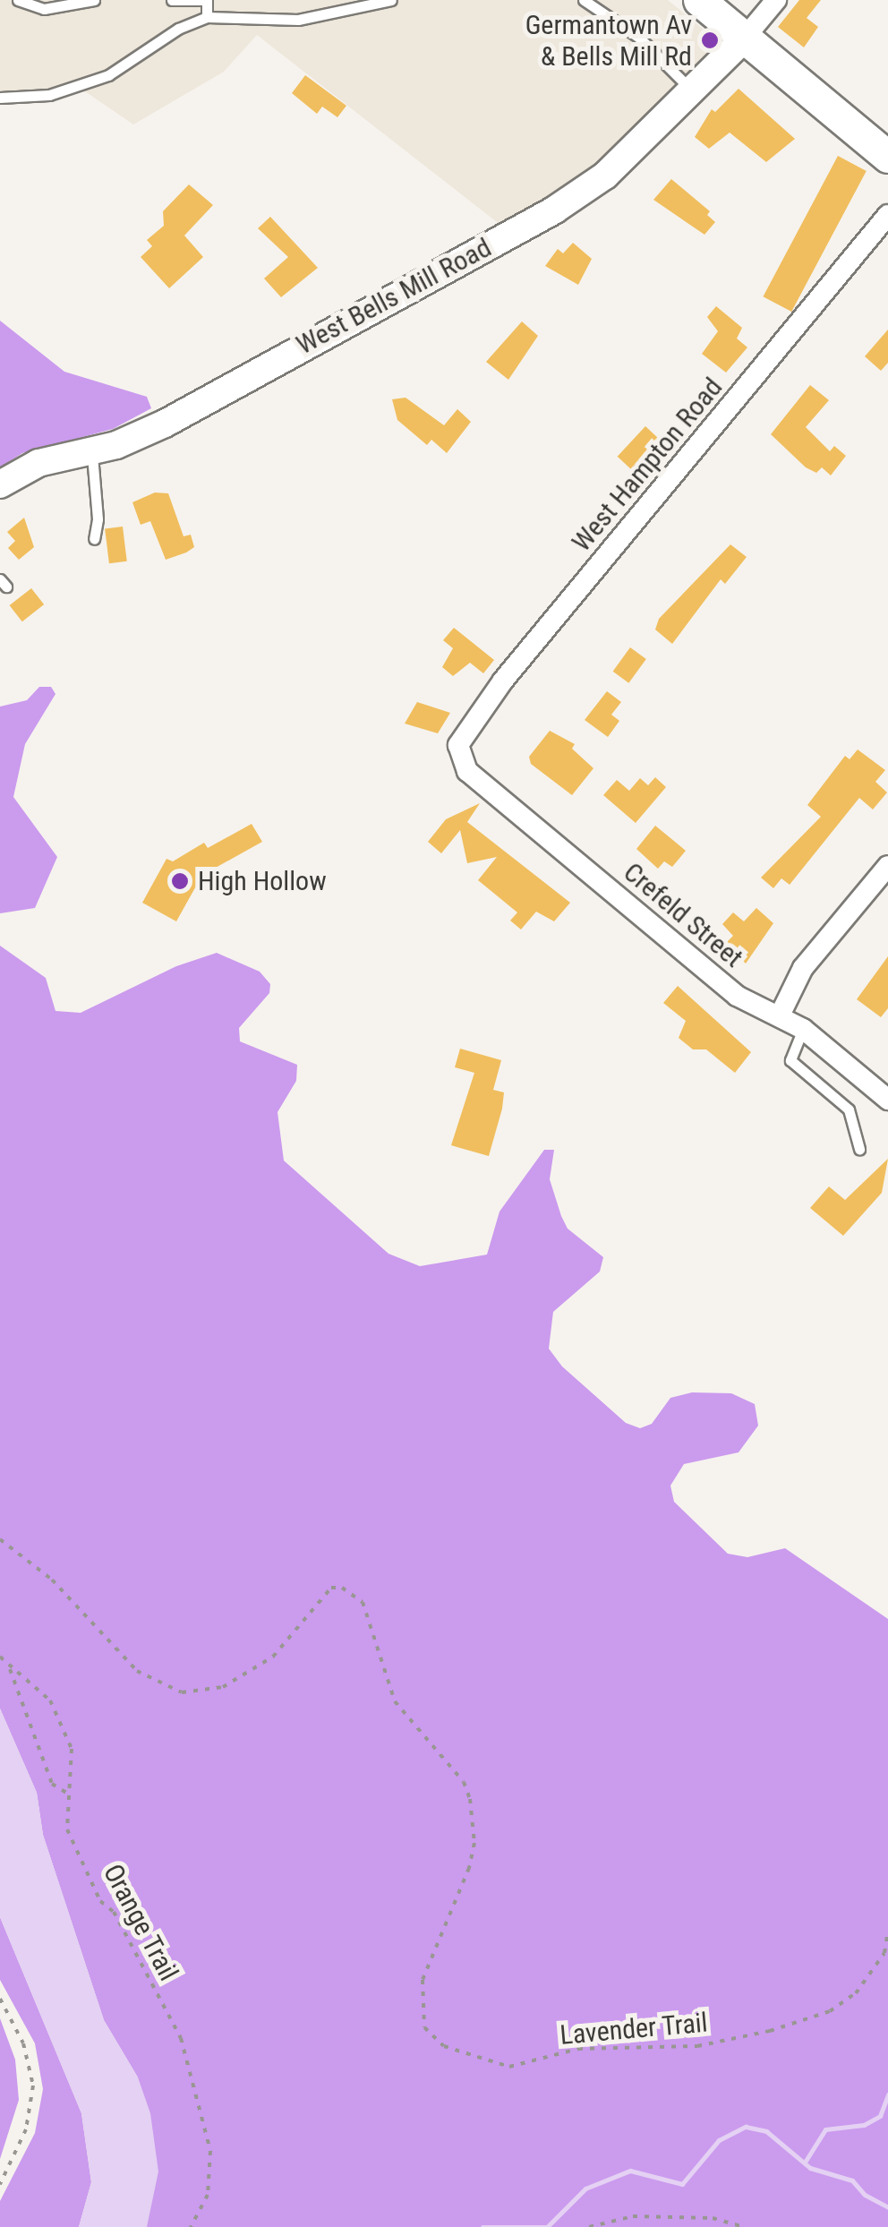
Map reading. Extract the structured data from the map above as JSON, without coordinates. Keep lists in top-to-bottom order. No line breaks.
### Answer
{"streets":{"street":["West Bells Mill Road","West Hampton Road","Crefeld Street"],"path":["Orange Trail","Lavender Trail"]},"crossings":[["West Hampton Road","Crefeld Street"]],"places":["Germantown Av & Bells Mill Rd","High Hollow"]}
